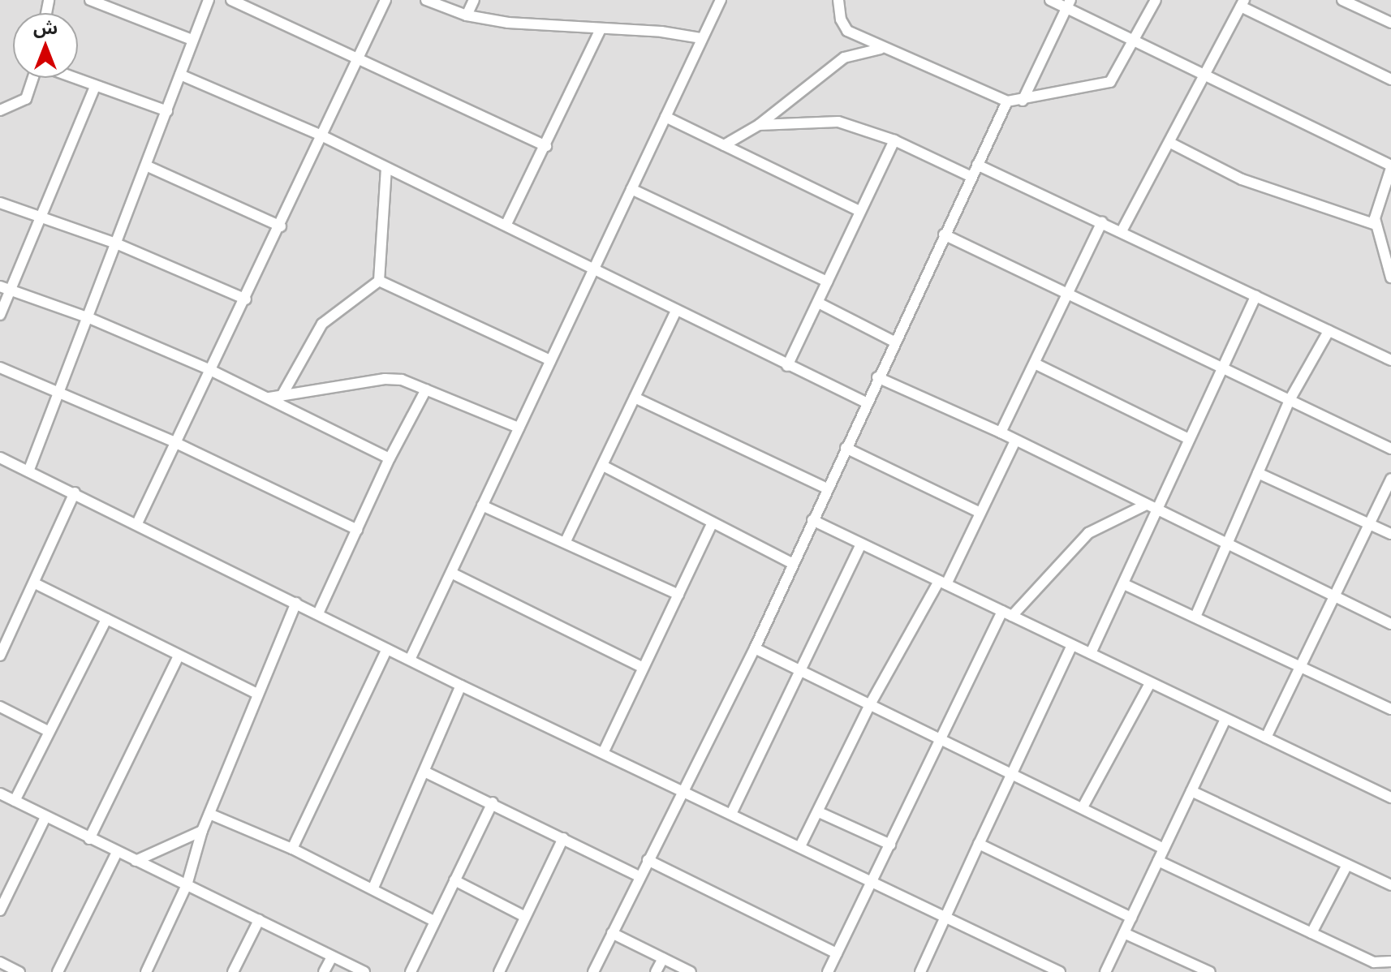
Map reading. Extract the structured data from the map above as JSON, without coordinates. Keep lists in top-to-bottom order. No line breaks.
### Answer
{"north":"top"}
